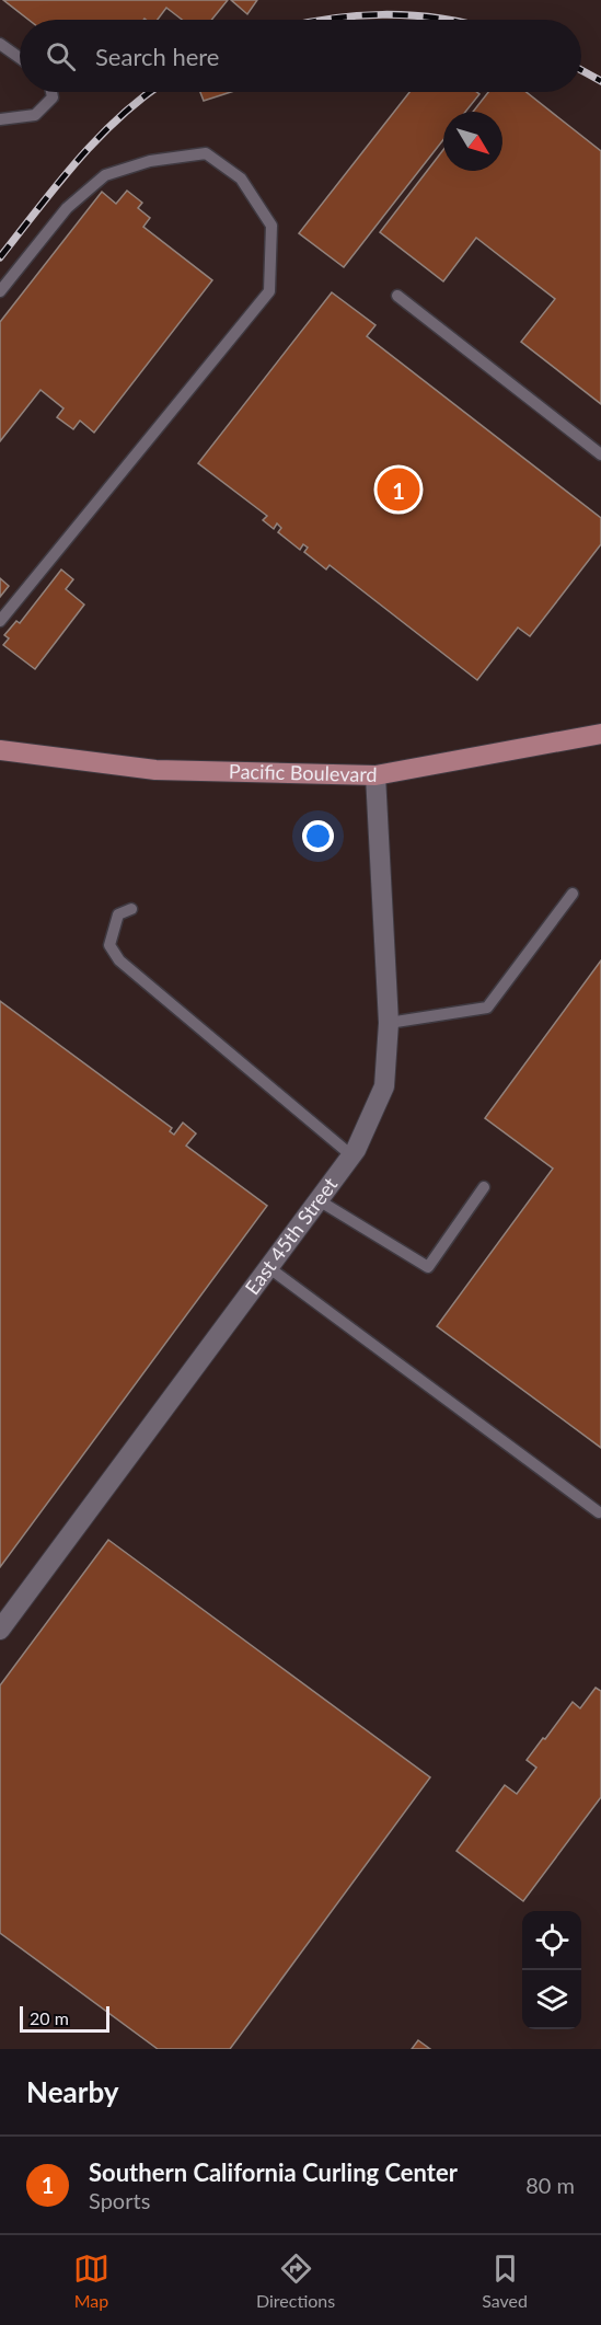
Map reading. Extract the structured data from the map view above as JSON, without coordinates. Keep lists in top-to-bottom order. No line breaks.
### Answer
{"streets":{"main road":["Pacific Boulevard"],"street":["East 45th Street"]},"crossings":[["Pacific Boulevard","East 45th Street"]],"scale_bar":"20 m","north":"bottom right","page":{"search":"Search here","pins":"1","scale":"20 m","heading":"Nearby","list":[{"mark":"1","name":"Southern California Curling Center","note":"Sports","value":"80 m"}],"nav":["Map","Directions","Saved"]}}
